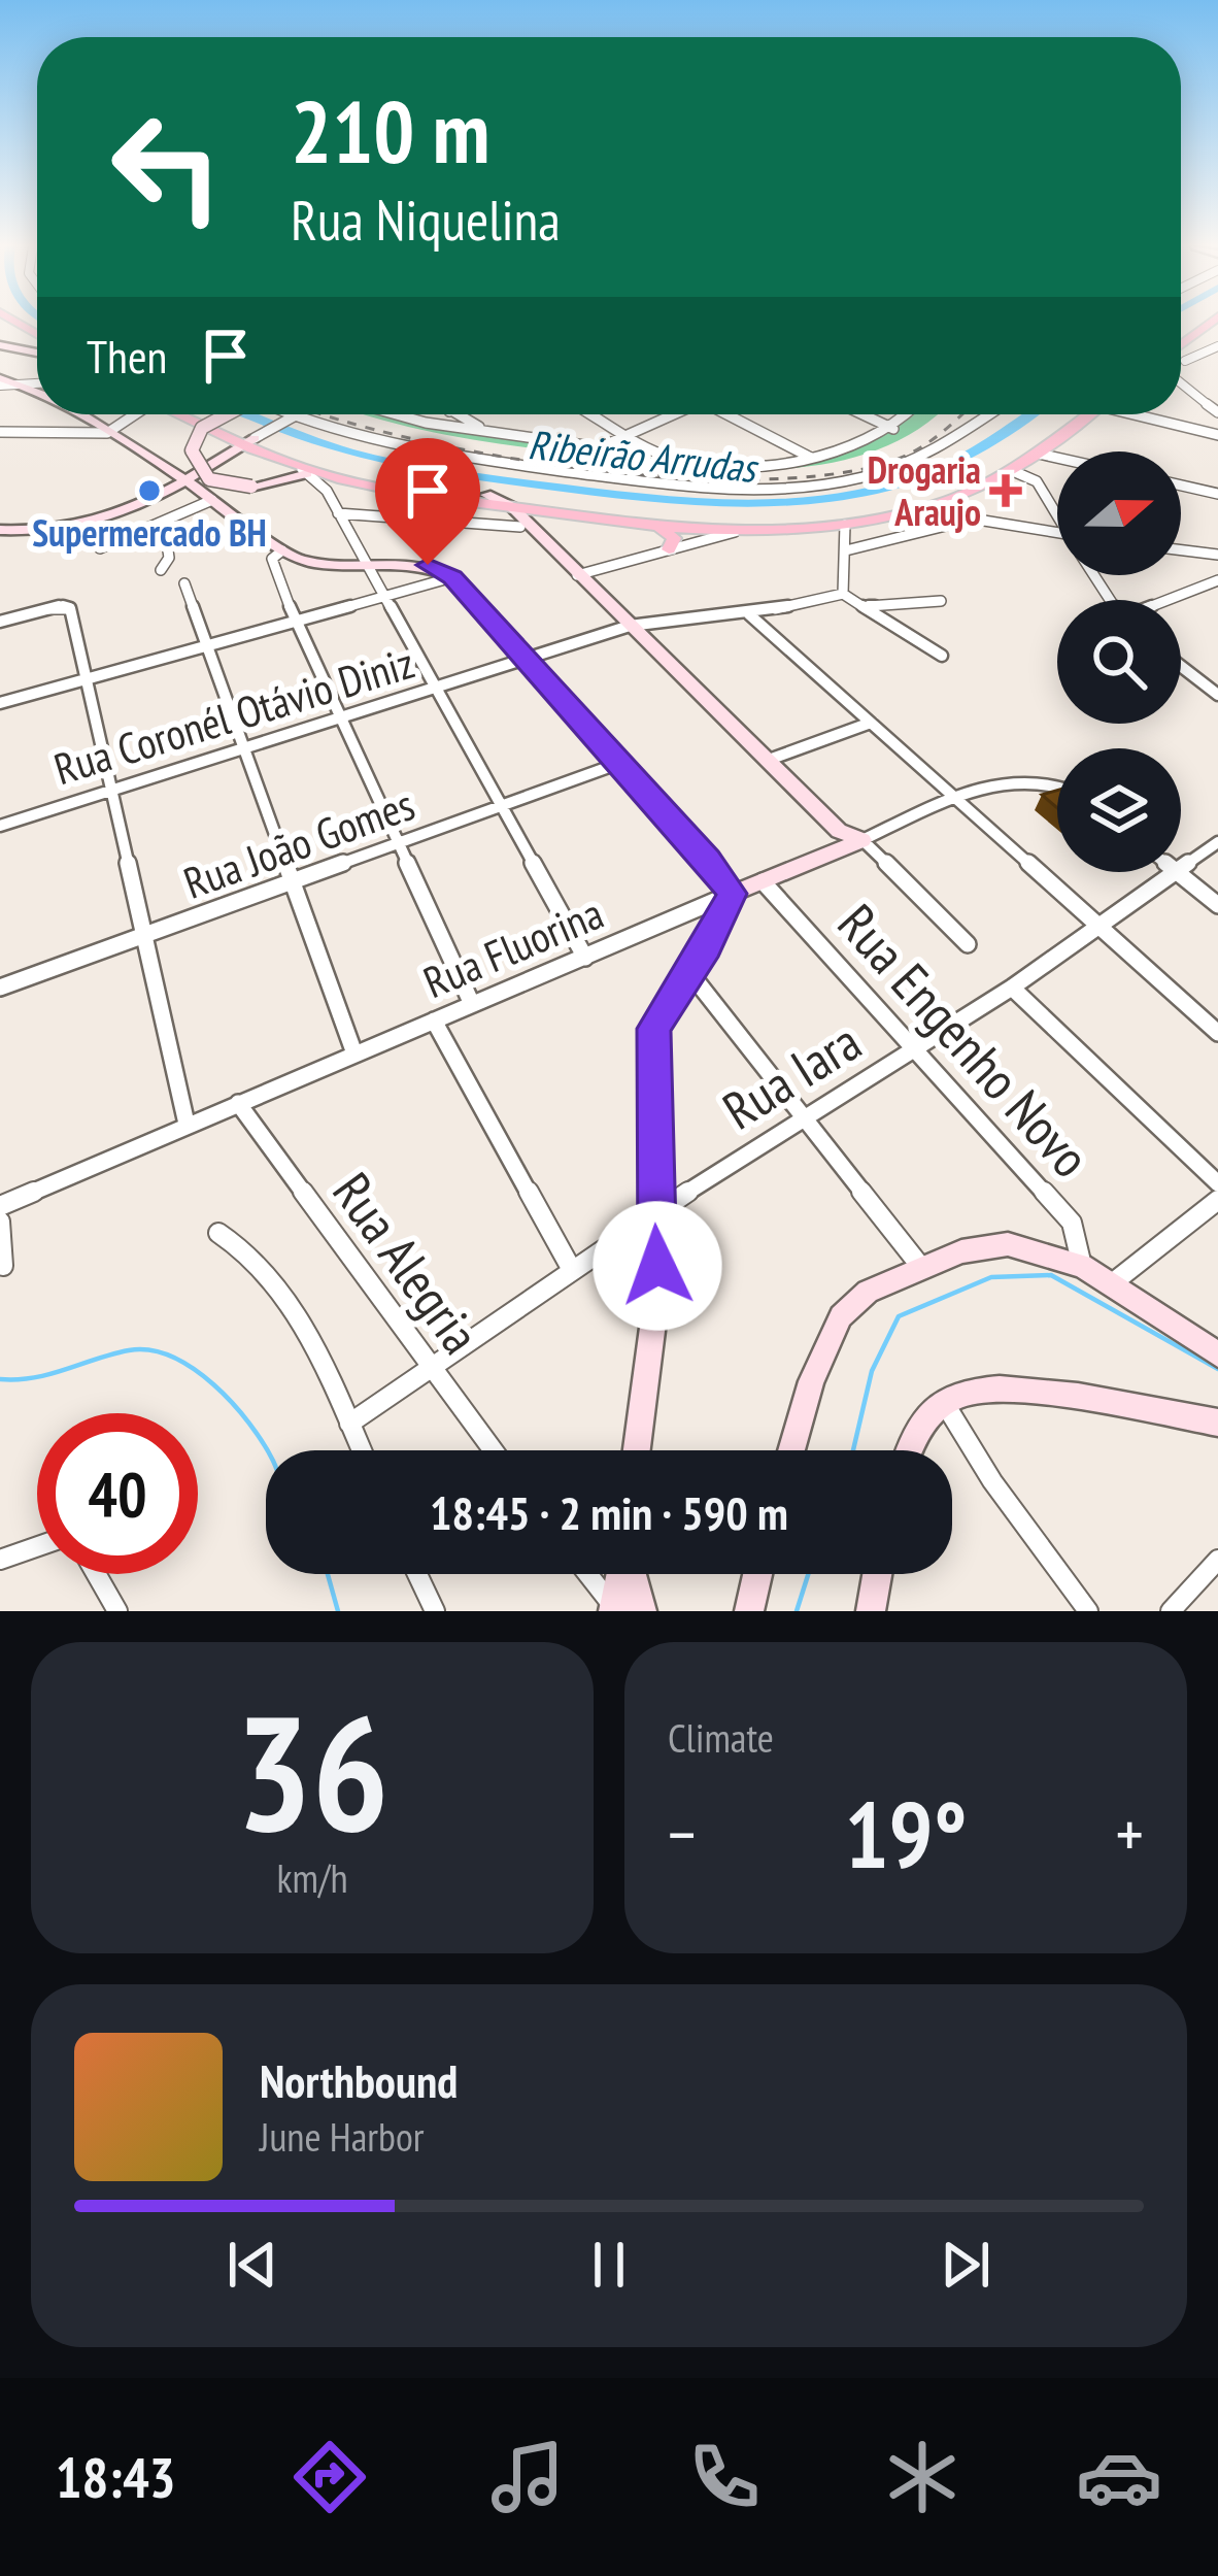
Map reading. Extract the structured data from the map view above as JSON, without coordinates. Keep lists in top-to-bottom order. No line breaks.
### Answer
{"streets":{"street":["Rua Coronél Otávio Diniz","Rua João Gomes","Rua Fluorina","Rua Engenho Novo","Rua Iara","Rua Alegria"]},"crossings":[["Rua Fluorina","Rua Engenho Novo"],["Rua Fluorina","Rua Alegria"],["Rua Engenho Novo","Rua Iara"],["Rua Iara","Rua Alegria"]],"water":["Ribeirão Arrudas"],"places":{"other":["Supermercado BH"],"health":["Drogaria Araujo"]},"north":"right","page":{"turn":["210 m","Rua Niquelina"],"then":"Then","limit":"40","trip":"18:45 · 2 min · 590 m","tile":[["36","km/h"],"Climate"],"heat":["−","19°","+"],"song":["Northbound","June Harbor"],"tabs":"18:43"}}
